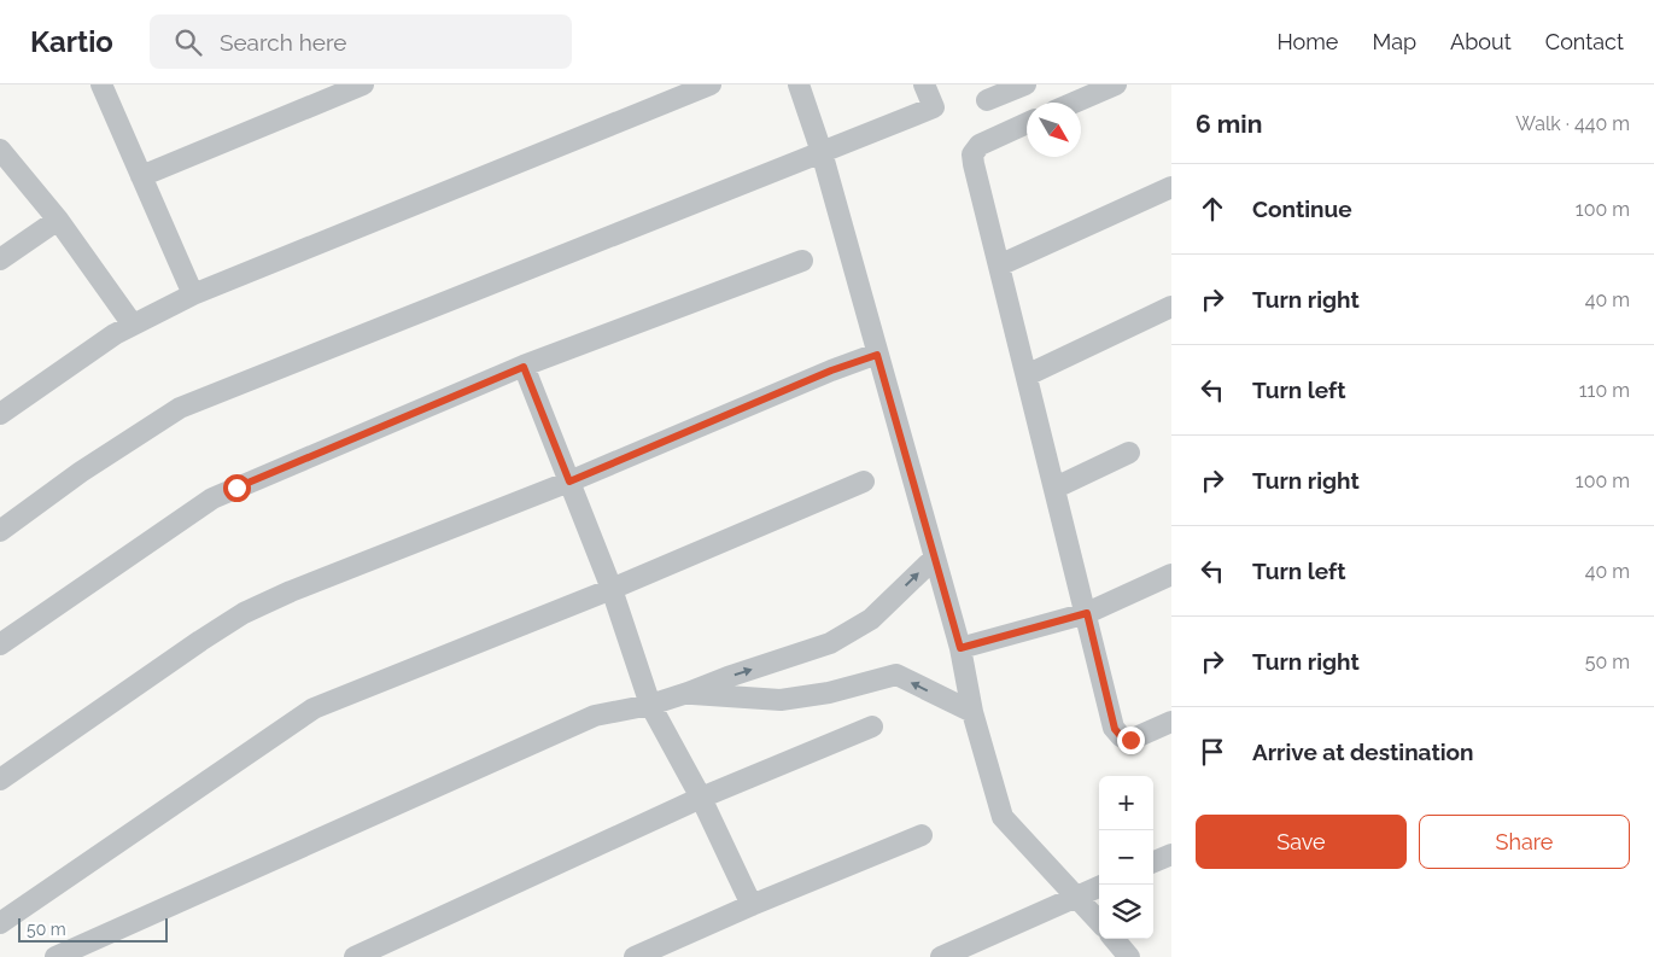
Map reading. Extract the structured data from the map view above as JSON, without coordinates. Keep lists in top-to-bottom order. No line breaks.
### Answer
{"scale_bar":"50 m","north":"bottom right","page":{"header":"Kartio","search":"Search here","nav":["Home","Map","About","Contact"],"heading":["6 min","Walk · 440 m"],"list":[["Continue","100 m"],["Turn right","40 m"],["Turn left","110 m"],["Turn right","100 m"],["Turn left","40 m"],["Turn right","50 m"],"Arrive at destination"],"map_buttons":["+","−"],"buttons":["Save","Share"],"scale":"50 m"}}
